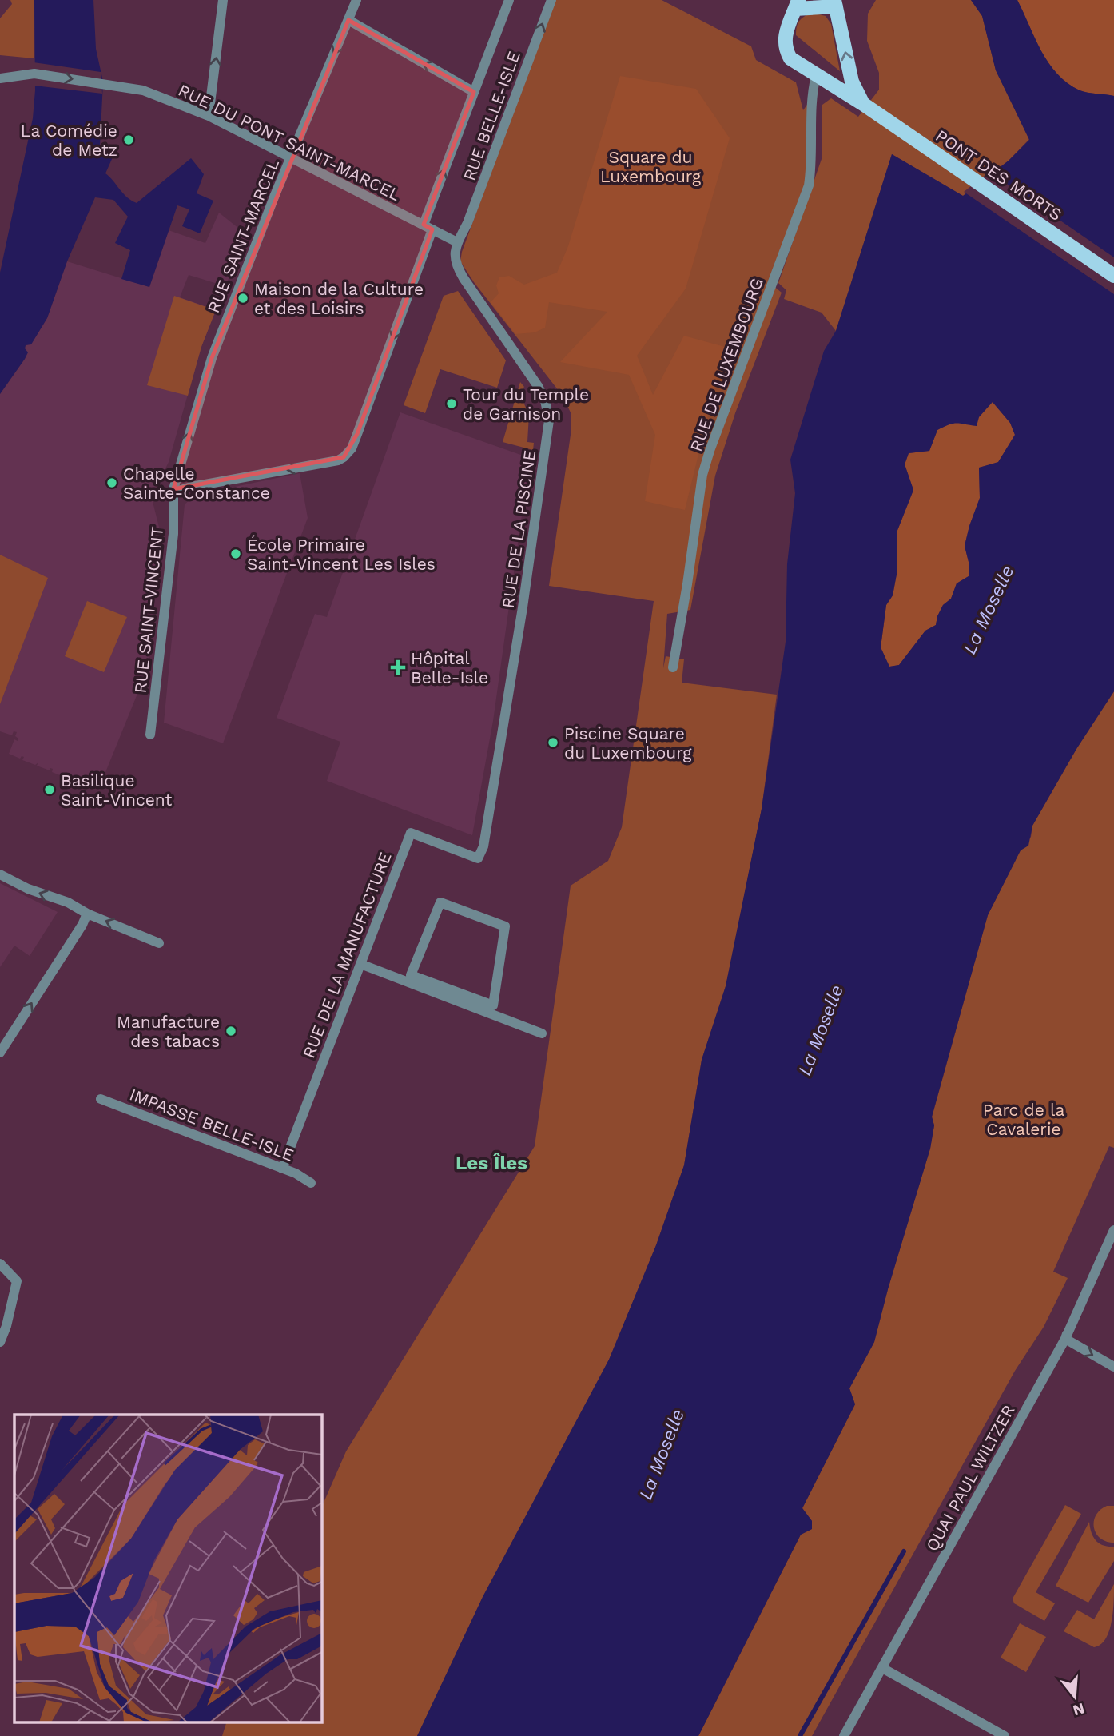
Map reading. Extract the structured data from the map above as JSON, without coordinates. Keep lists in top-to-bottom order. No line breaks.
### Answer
{"streets":{"main road":["PONT DES MORTS"],"street":["RUE BELLE-ISLE","RUE DU PONT SAINT-MARCEL","RUE SAINT-MARCEL","RUE DE LUXEMBOURG","RUE DE LA PISCINE","RUE SAINT-VINCENT","RUE DE LA MANUFACTURE","IMPASSE BELLE-ISLE","QUAI PAUL WILTZER"]},"crossings":[["RUE BELLE-ISLE","RUE DU PONT SAINT-MARCEL"],["RUE BELLE-ISLE","RUE SAINT-MARCEL"],["RUE BELLE-ISLE","RUE DE LA PISCINE"],["RUE BELLE-ISLE","RUE SAINT-VINCENT"],["RUE DU PONT SAINT-MARCEL","RUE SAINT-MARCEL"],["RUE DU PONT SAINT-MARCEL","RUE DE LA PISCINE"],["PONT DES MORTS","RUE DE LUXEMBOURG"],["RUE SAINT-MARCEL","RUE SAINT-VINCENT"],["RUE DE LA PISCINE","RUE DE LA MANUFACTURE"],["RUE DE LA MANUFACTURE","IMPASSE BELLE-ISLE"]],"one_way":["RUE DU PONT SAINT-MARCEL"],"districts":["Les Îles"],"water":["La Moselle"],"parks":["Square du Luxembourg","Parc de la Cavalerie"],"places":{"other":["La Comédie de Metz","Maison de la Culture et des Loisirs","Tour du Temple de Garnison","Chapelle Sainte-Constance","École Primaire Saint-Vincent Les Isles","Piscine Square du Luxembourg","Basilique Saint-Vincent","Manufacture des tabacs"],"health":["Hôpital Belle-Isle"]},"north":"bottom"}
